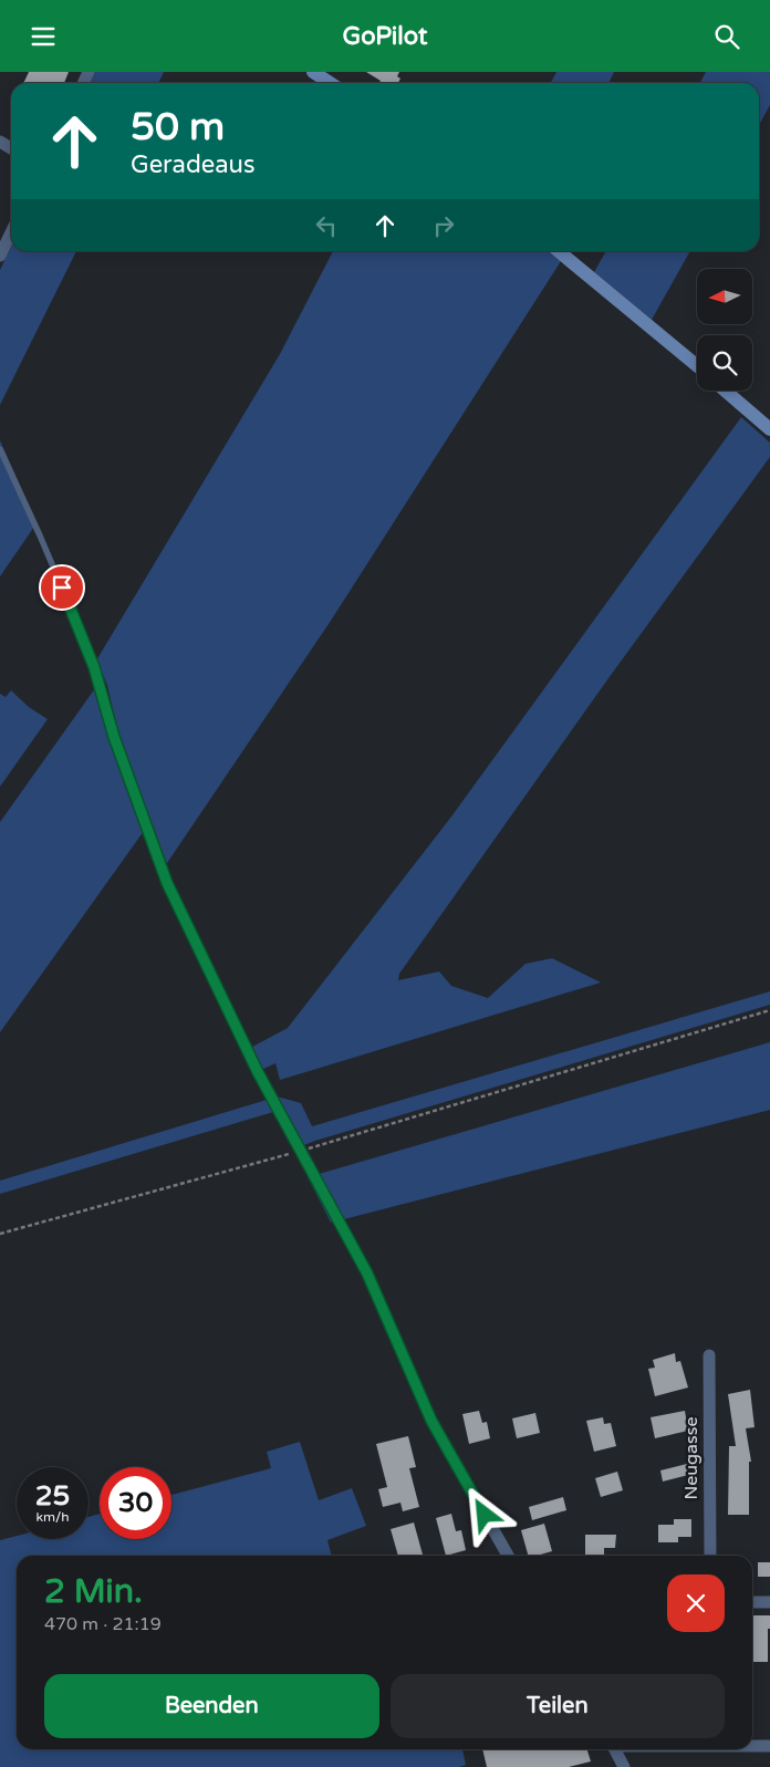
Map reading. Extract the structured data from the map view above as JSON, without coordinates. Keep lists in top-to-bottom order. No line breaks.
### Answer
{"streets":{"street":["Neugasse"]},"north":"left","page":{"header":"GoPilot","turn":["50 m","Geradeaus"],"speed":"25 km/h","limit":"30","heading":["2 Min.","470 m · 21:19"],"buttons":["Beenden","Teilen"]}}
